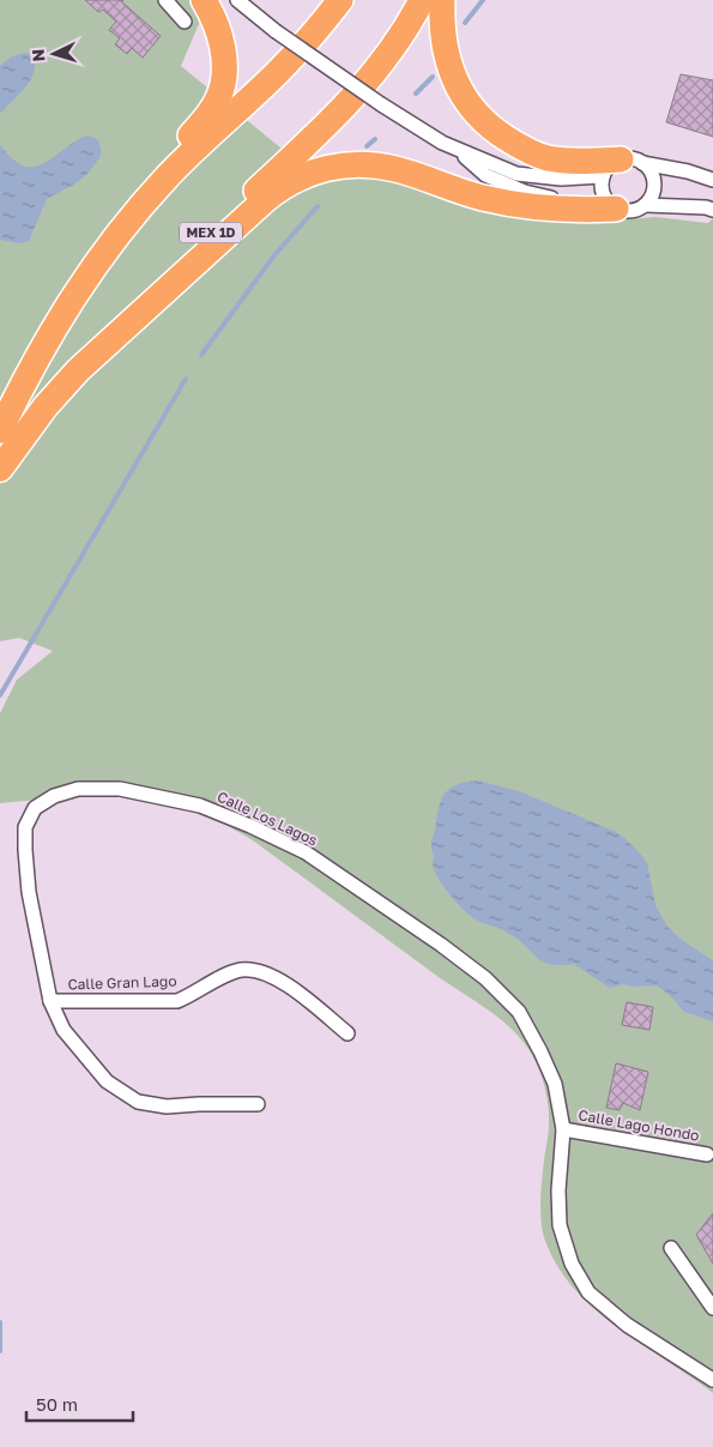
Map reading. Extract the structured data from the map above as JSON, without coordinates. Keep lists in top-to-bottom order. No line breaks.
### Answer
{"streets":{"highway":["MEX 1D"],"street":["Calle Los Lagos","Calle Gran Lago","Calle Lago Hondo"]},"crossings":[["Calle Los Lagos","Calle Gran Lago"],["Calle Los Lagos","Calle Lago Hondo"]],"scale_bar":"50 m","north":"left"}
